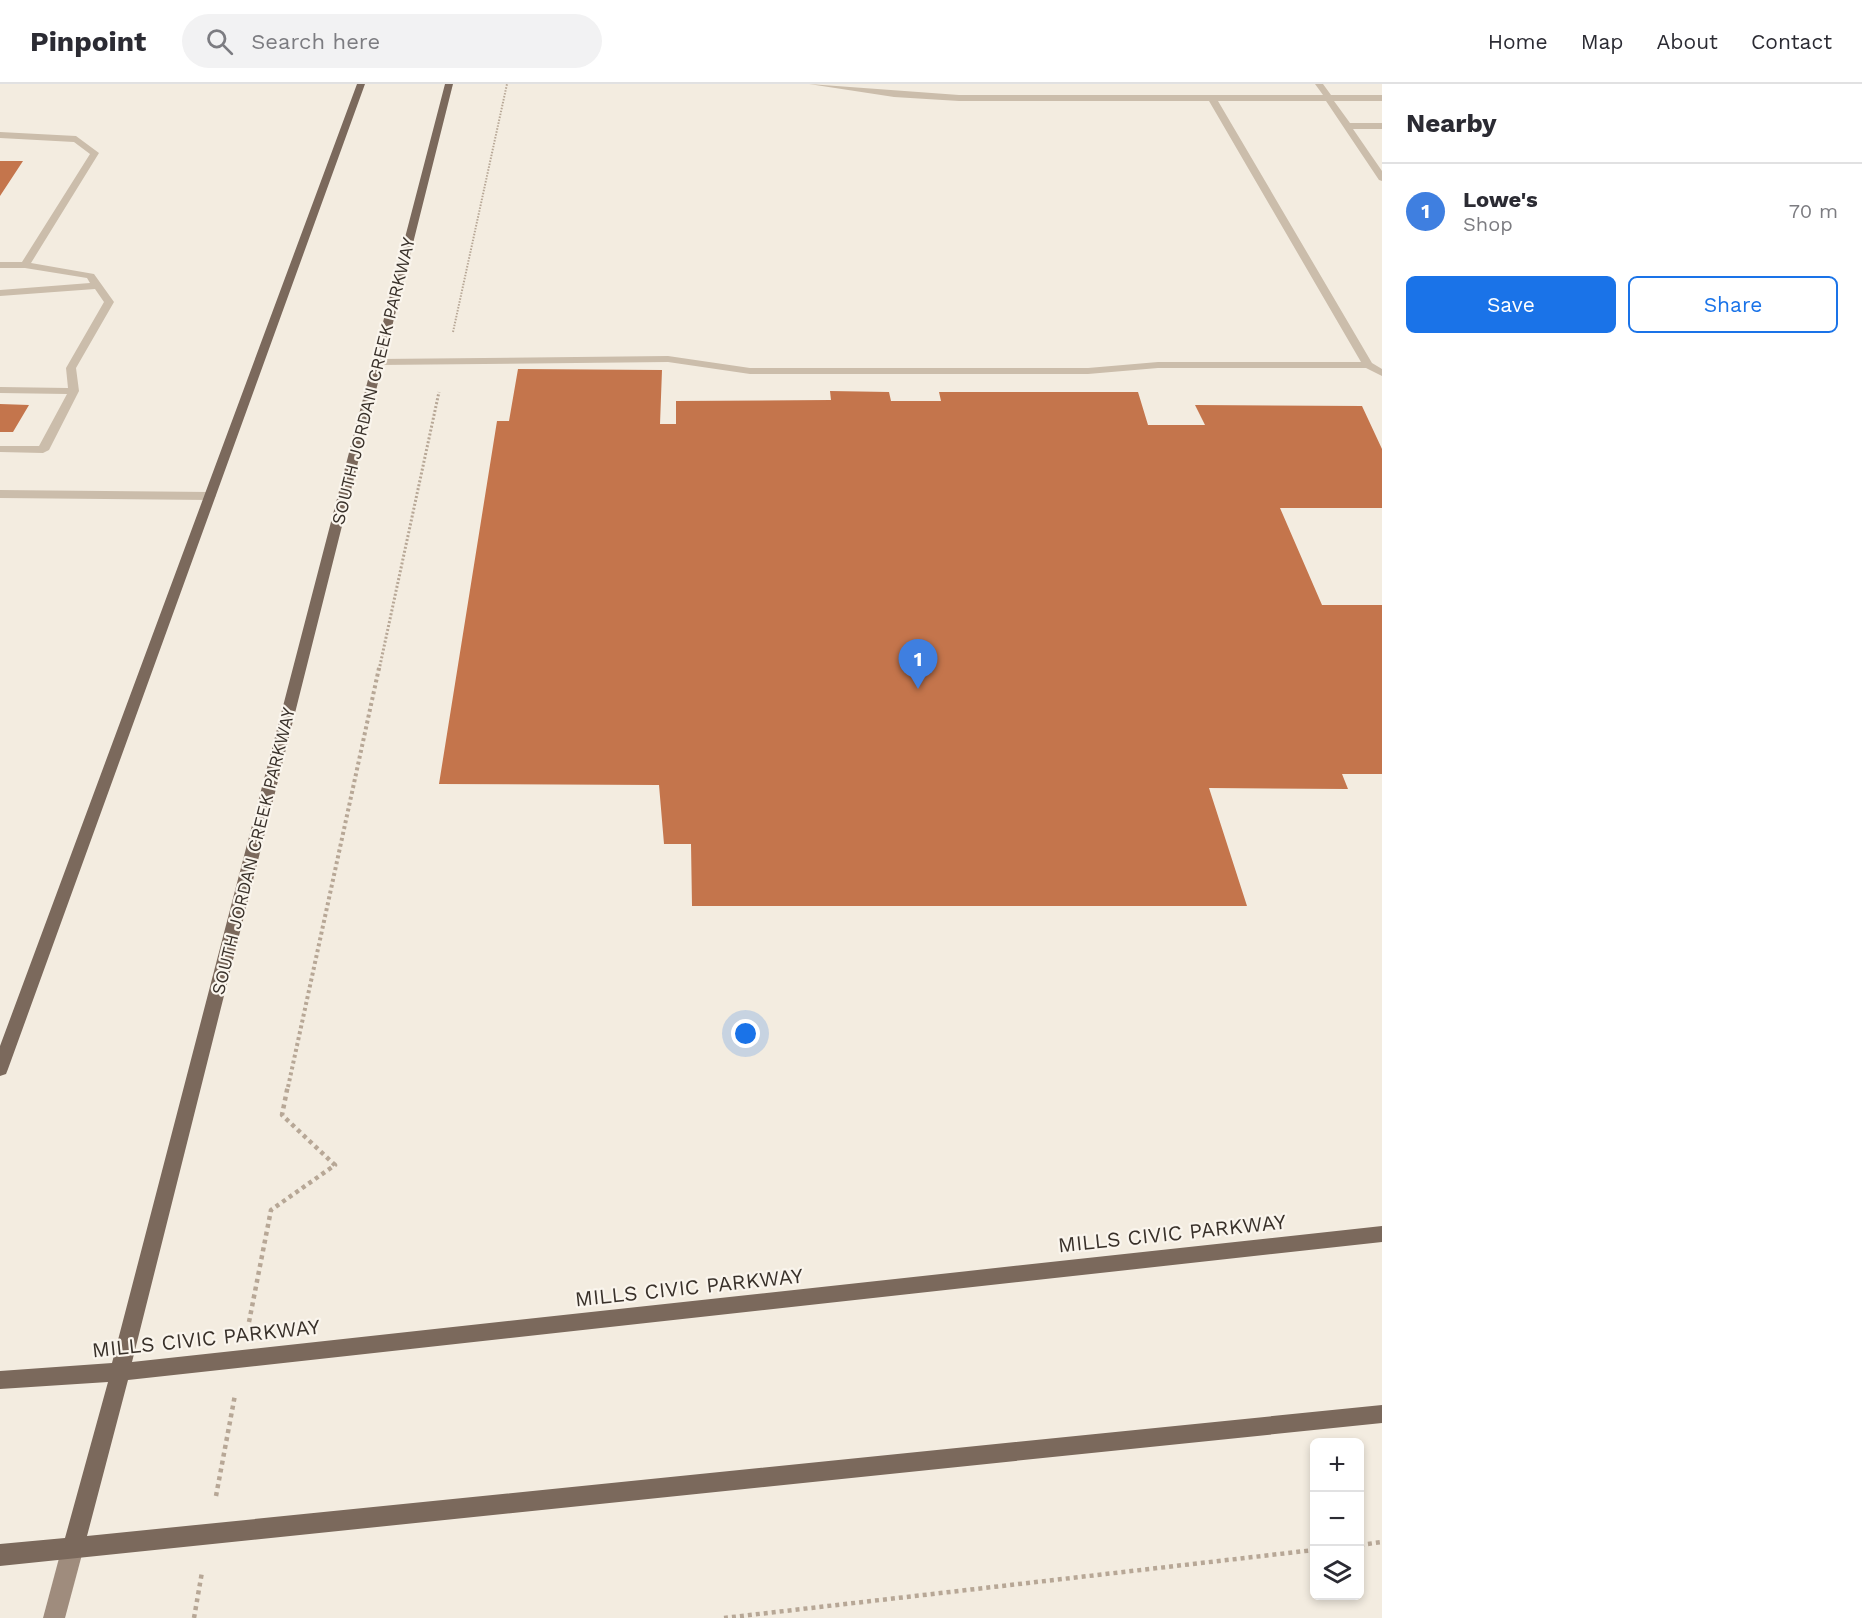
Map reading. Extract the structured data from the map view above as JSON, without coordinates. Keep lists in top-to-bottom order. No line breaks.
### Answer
{"streets":{"main road":["SOUTH JORDAN CREEK PARKWAY","MILLS CIVIC PARKWAY"]},"crossings":[["SOUTH JORDAN CREEK PARKWAY","MILLS CIVIC PARKWAY"]],"page":{"header":"Pinpoint","search":"Search here","nav":["Home","Map","About","Contact"],"heading":"Nearby","list":[{"mark":"1","name":"Lowe's","note":"Shop","value":"70 m"}],"buttons":["Save","Share"],"pins":"1","map_buttons":["+","−"]}}
